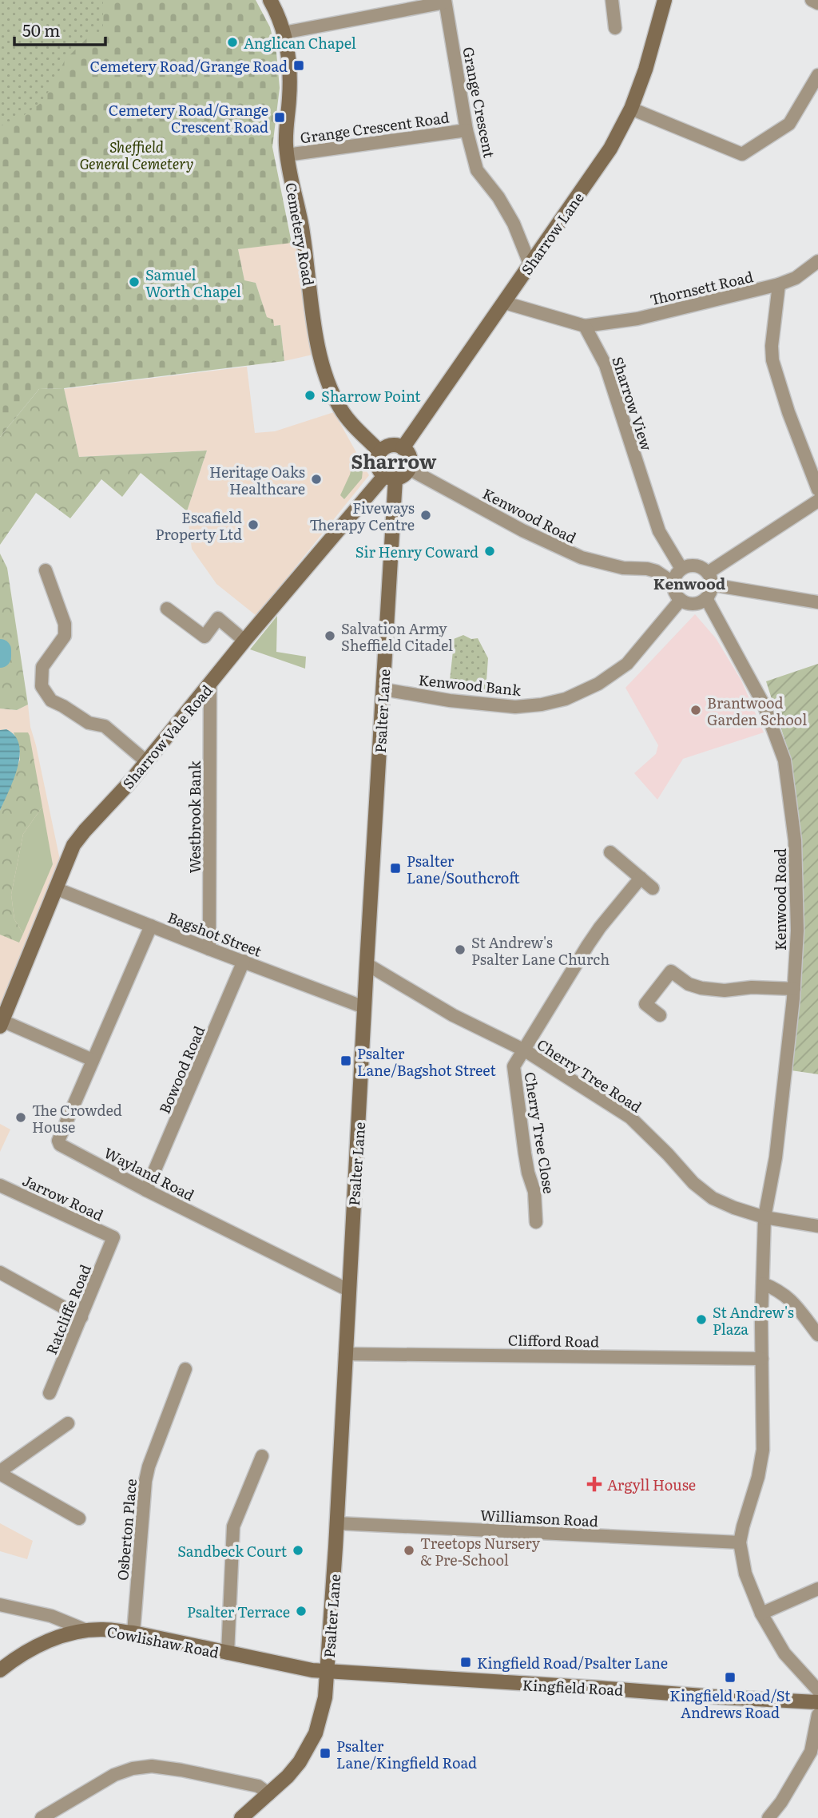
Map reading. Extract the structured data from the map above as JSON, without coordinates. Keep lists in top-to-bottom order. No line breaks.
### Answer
{"streets":{"street":["Grange Crescent","Grange Crescent Road","Sharrow Lane","Cemetery Road","Thornsett Road","Sharrow View","Kenwood Road","Kenwood Bank","Psalter Lane","Sharrow Vale Road","Westbrook Bank","Bagshot Street","Bowood Road","Cherry Tree Road","Cherry Tree Close","Wayland Road","Jarrow Road","Ratcliffe Road","Clifford Road","Williamson Road","Osberton Place","Cowlishaw Road","Kingfield Road"]},"crossings":[["Grange Crescent","Grange Crescent Road"],["Grange Crescent","Sharrow Lane"],["Grange Crescent Road","Cemetery Road"],["Sharrow Lane","Cemetery Road"],["Sharrow Lane","Kenwood Road"],["Sharrow Lane","Psalter Lane"],["Sharrow Lane","Sharrow Vale Road"],["Cemetery Road","Kenwood Road"],["Cemetery Road","Psalter Lane"],["Cemetery Road","Sharrow Vale Road"],["Thornsett Road","Sharrow View"],["Sharrow View","Kenwood Road"],["Sharrow View","Kenwood Bank"],["Kenwood Road","Kenwood Bank"],["Kenwood Road","Psalter Lane"],["Kenwood Road","Sharrow Vale Road"],["Kenwood Road","Cherry Tree Road"],["Kenwood Road","Clifford Road"],["Kenwood Road","Williamson Road"],["Kenwood Bank","Psalter Lane"],["Psalter Lane","Sharrow Vale Road"],["Psalter Lane","Bagshot Street"],["Psalter Lane","Cherry Tree Road"],["Psalter Lane","Wayland Road"],["Psalter Lane","Clifford Road"],["Psalter Lane","Williamson Road"],["Psalter Lane","Cowlishaw Road"],["Psalter Lane","Kingfield Road"],["Sharrow Vale Road","Westbrook Bank"],["Sharrow Vale Road","Bagshot Street"],["Westbrook Bank","Bagshot Street"],["Bagshot Street","Bowood Road"],["Bagshot Street","Wayland Road"],["Bowood Road","Wayland Road"],["Cherry Tree Road","Cherry Tree Close"],["Jarrow Road","Ratcliffe Road"],["Osberton Place","Cowlishaw Road"],["Cowlishaw Road","Kingfield Road"]],"districts":["Sharrow","Kenwood"],"parks":["Sheffield General Cemetery"],"places":{"other":["Anglican Chapel","Samuel Worth Chapel","Sharrow Point","Heritage Oaks Healthcare","Fiveways Therapy Centre","Escafield Property Ltd","Sir Henry Coward","Salvation Army Sheffield Citadel","Brantwood Garden School","St Andrew's Psalter Lane Church","The Crowded House","St Andrew's Plaza","Sandbeck Court","Treetops Nursery & Pre-School","Psalter Terrace"],"transit":["Cemetery Road/Grange Road","Cemetery Road/Grange Crescent Road","Psalter Lane/Southcroft","Psalter Lane/Bagshot Street","Kingfield Road/Psalter Lane","Kingfield Road/St Andrews Road","Psalter Lane/Kingfield Road"],"health":["Argyll House"]},"scale_bar":"50 m"}
